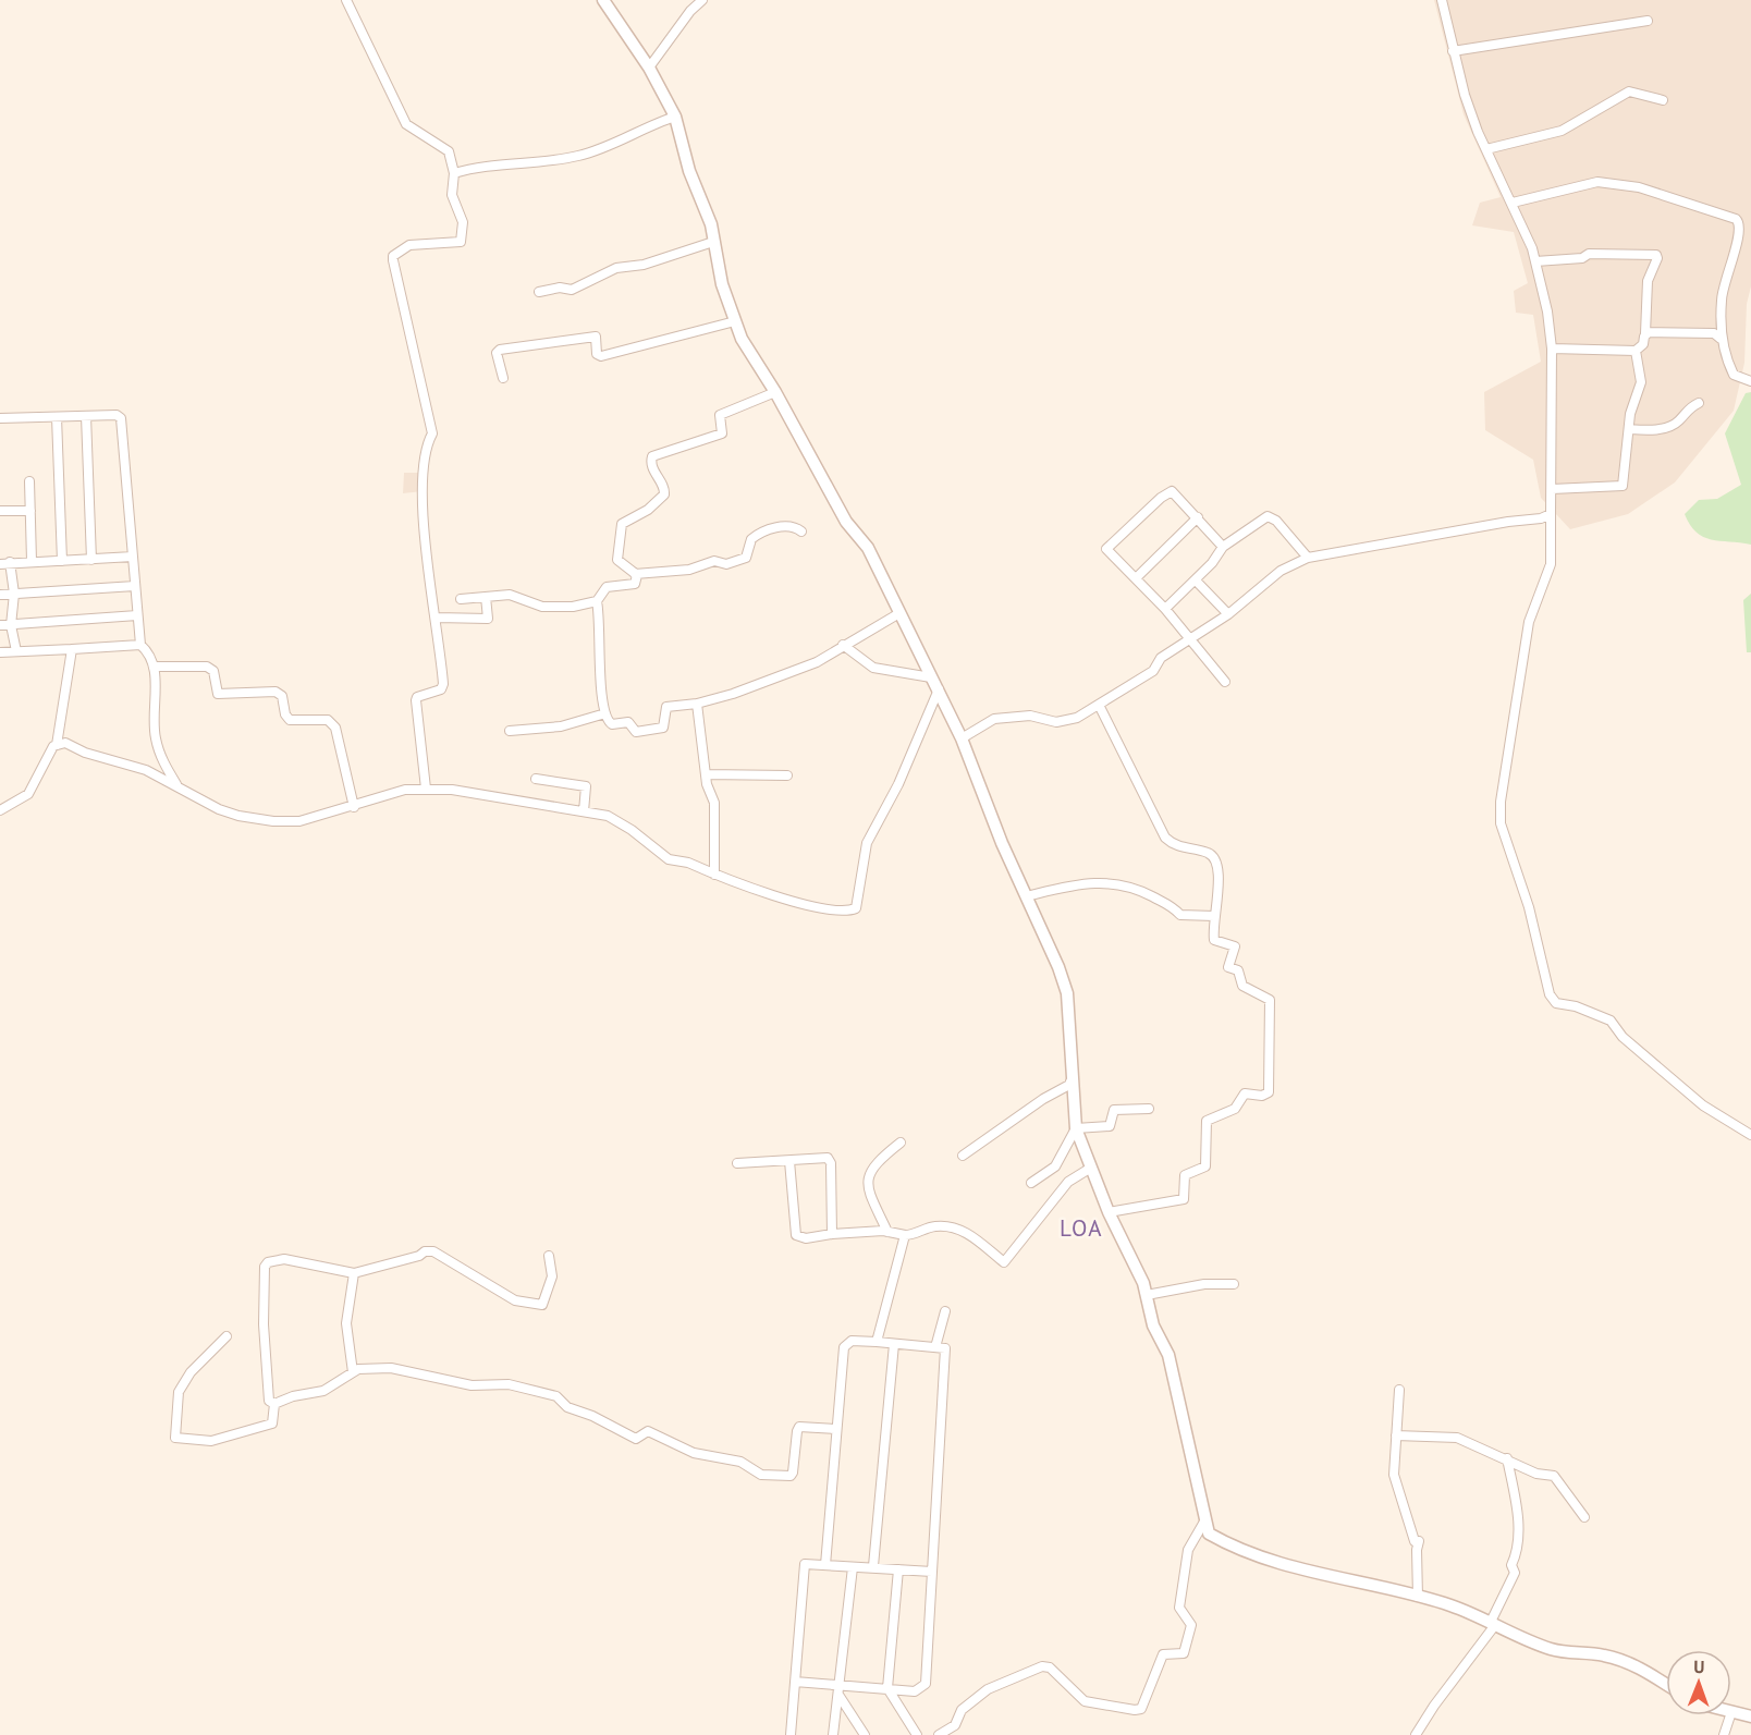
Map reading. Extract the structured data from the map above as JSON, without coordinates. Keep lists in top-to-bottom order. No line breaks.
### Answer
{"districts":["LOA"],"north":"top"}
